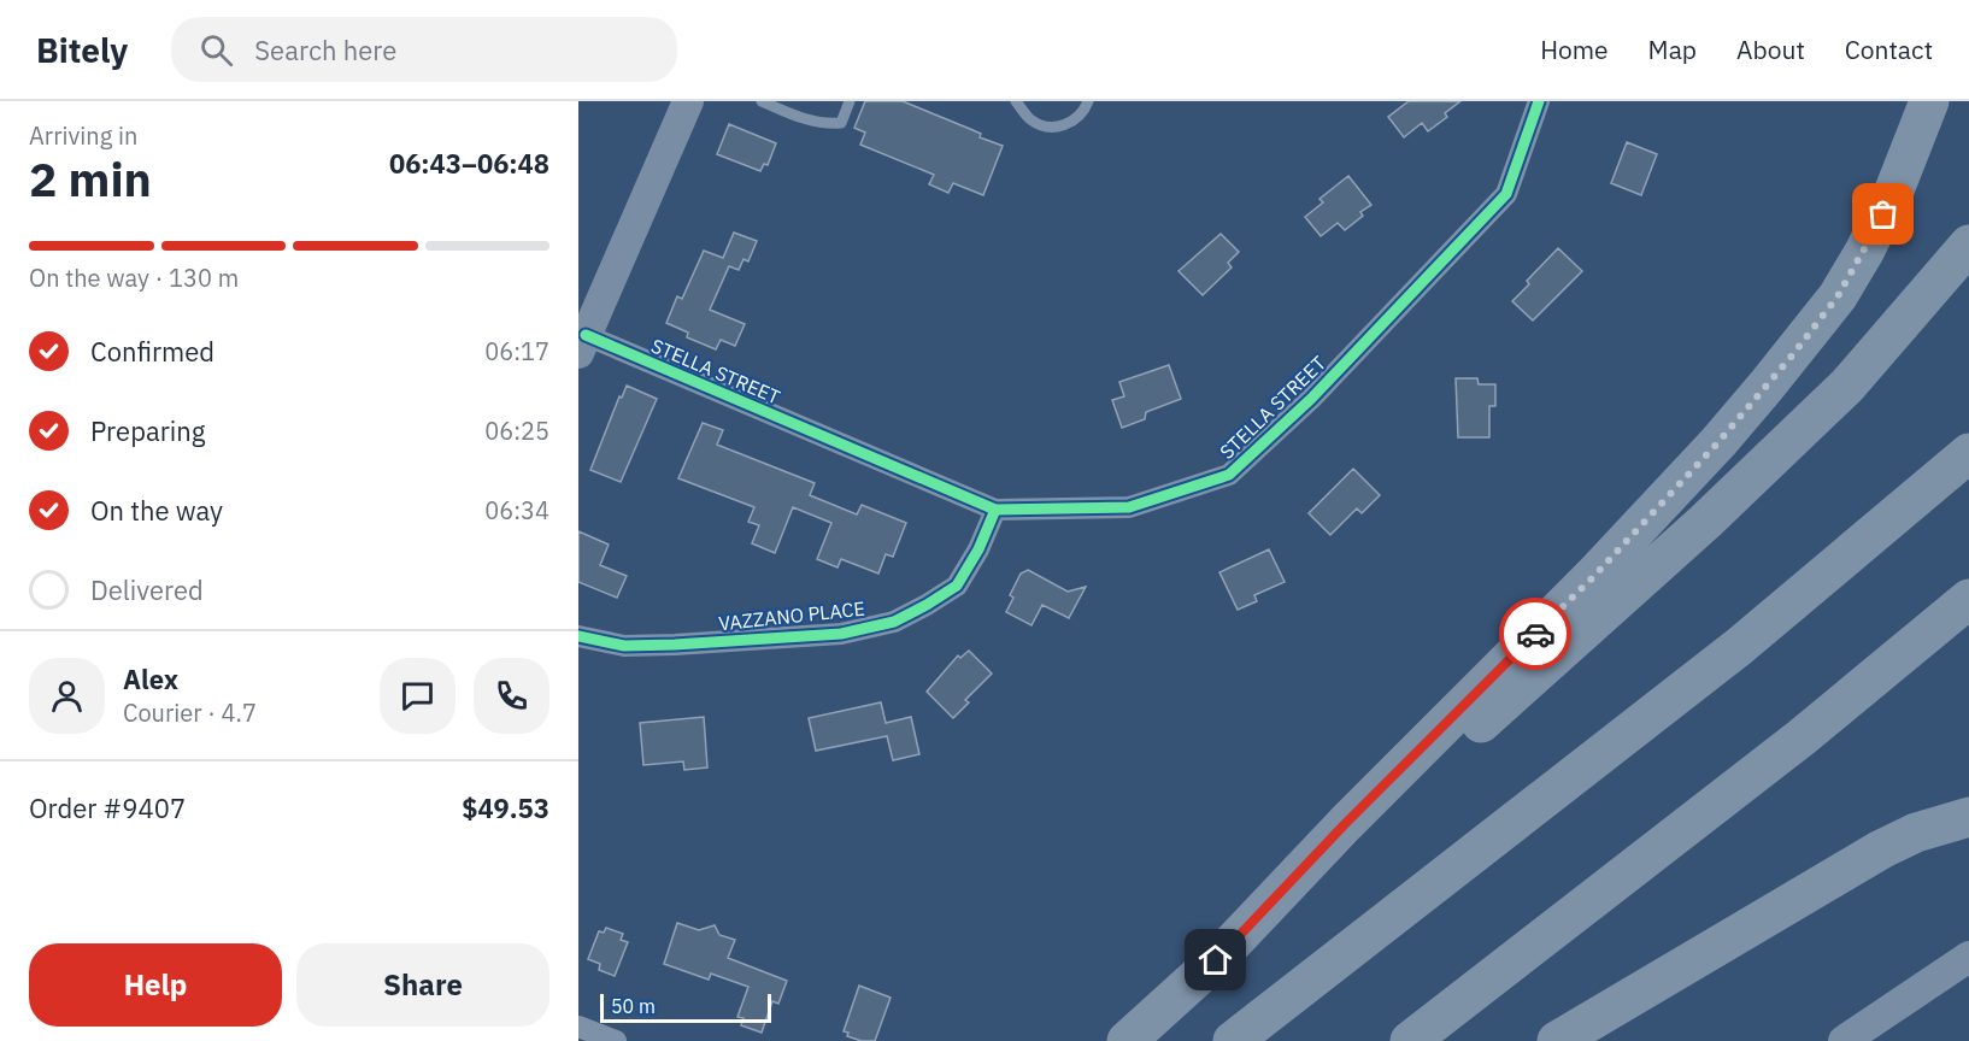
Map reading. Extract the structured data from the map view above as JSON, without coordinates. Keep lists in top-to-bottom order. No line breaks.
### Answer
{"streets":{"street":["STELLA STREET","VAZZANO PLACE"]},"crossings":[["STELLA STREET","VAZZANO PLACE"]],"scale_bar":"50 m","page":{"header":"Bitely","search":"Search here","nav":["Home","Map","About","Contact"],"heading":["2 min","Arriving in","06:43–06:48"],"panel":["Alex","Courier · 4.7","Order #9407","$49.53"],"bar":"On the way · 130 m","list":[["Confirmed","06:17"],["Preparing","06:25"],["On the way","06:34"],"Delivered"],"buttons":["Help","Share"],"scale":"50 m"}}
